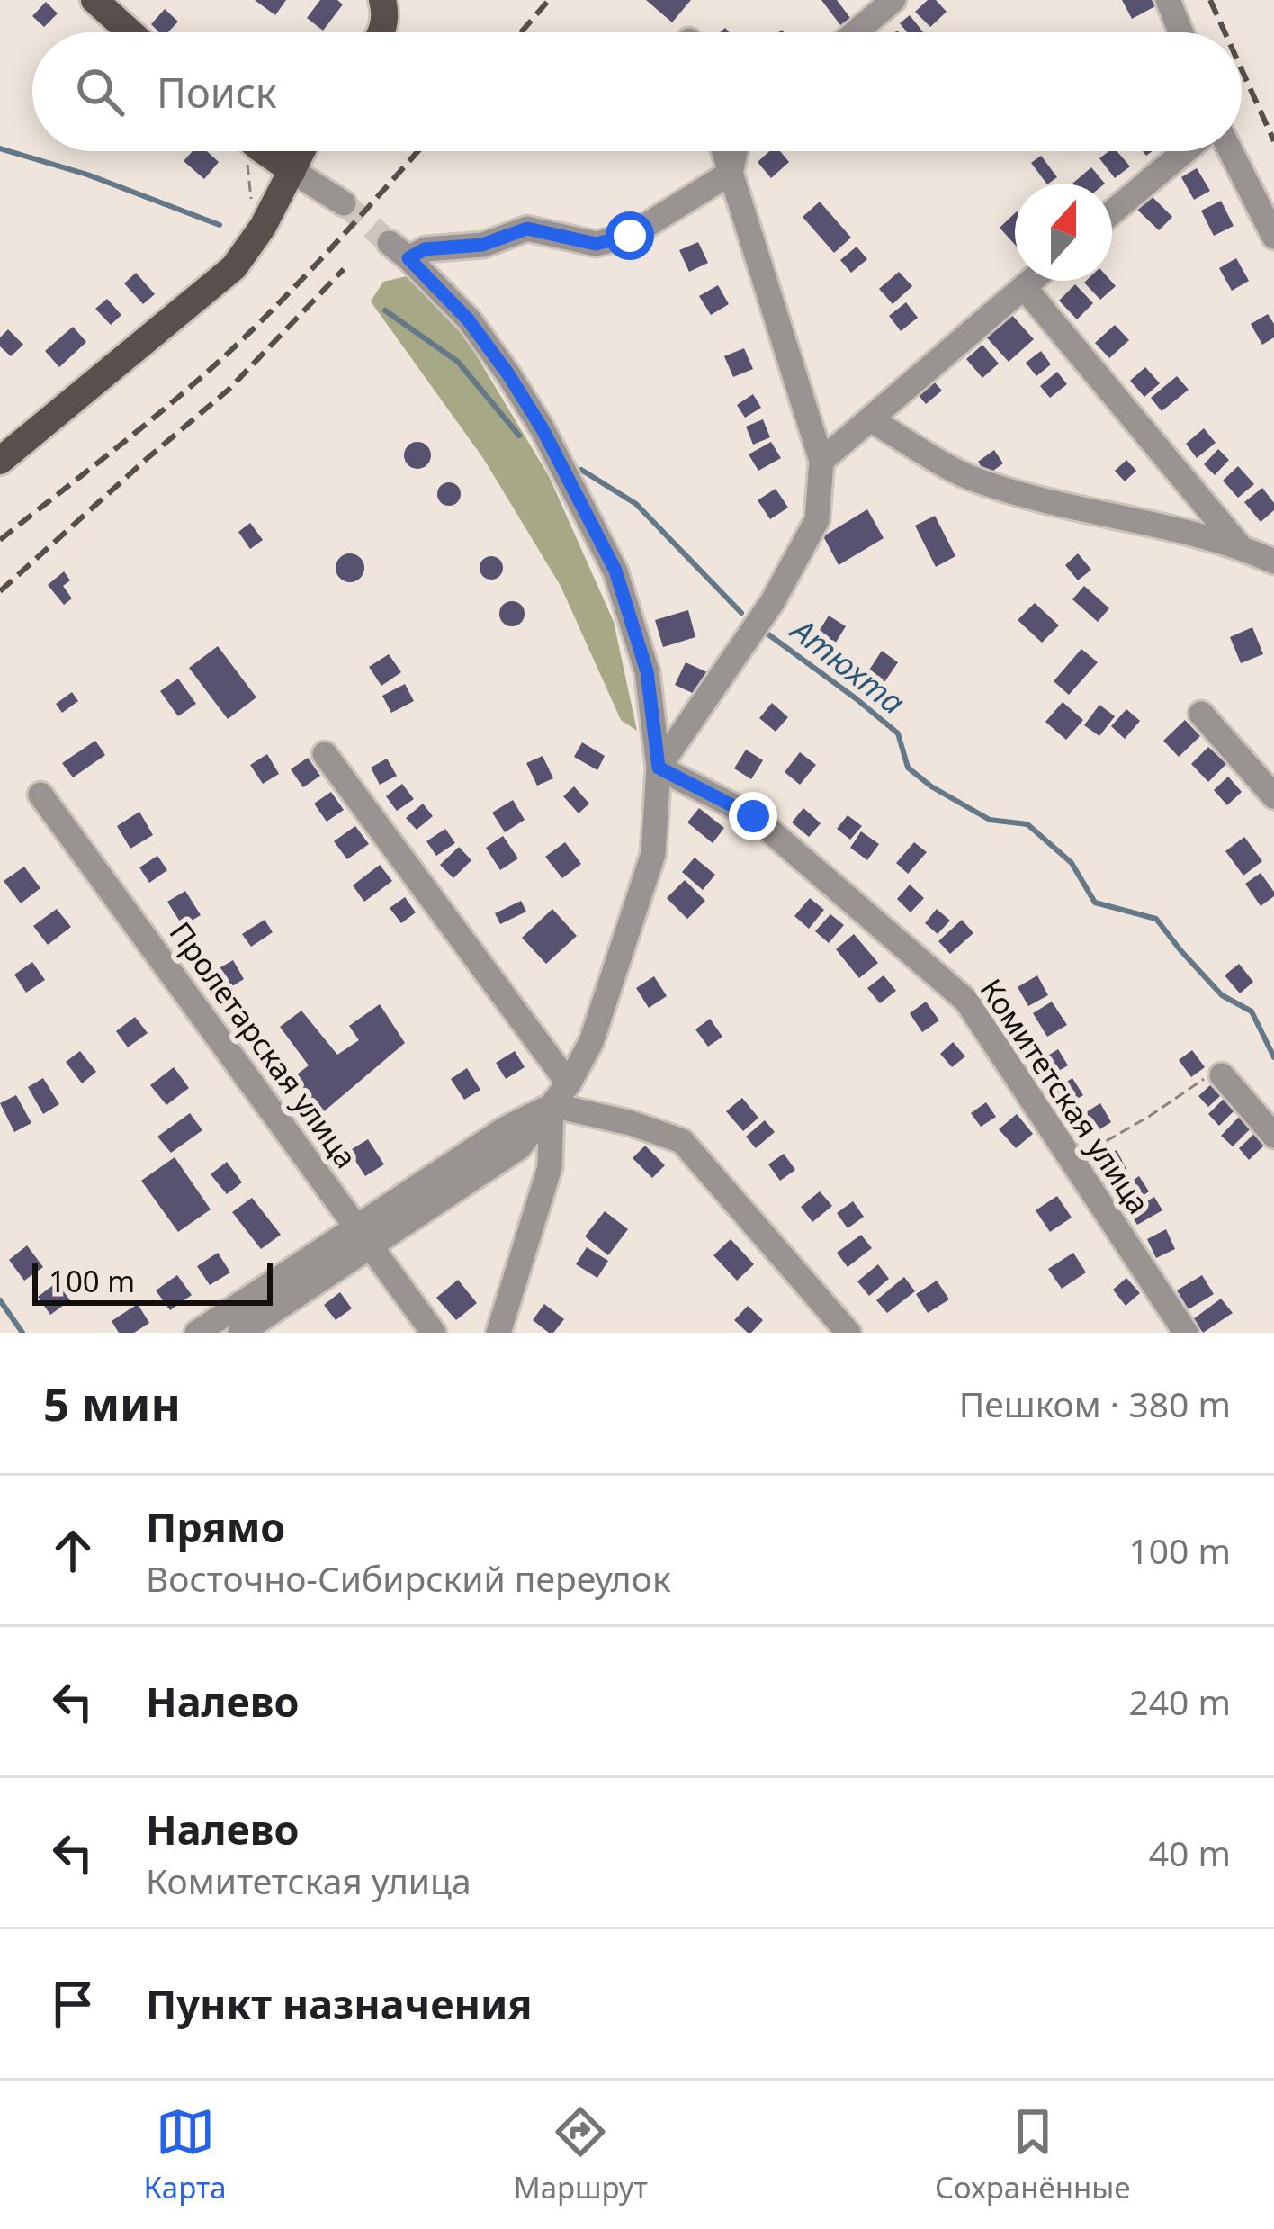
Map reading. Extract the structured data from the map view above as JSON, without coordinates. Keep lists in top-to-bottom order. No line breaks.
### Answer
{"streets":{"street":["Пролетарская улица","Комитетская улица"]},"water":["Атюхта"],"scale_bar":"100 m","north":"top","page":{"search":"Поиск","scale":"100 m","heading":["5 мин","Пешком · 380 m"],"list":[["Прямо","Восточно-Сибирский переулок","100 m"],["Налево","240 m"],["Налево","Комитетская улица","40 m"],"Пункт назначения"],"nav":["Карта","Маршрут","Сохранённые"]}}
